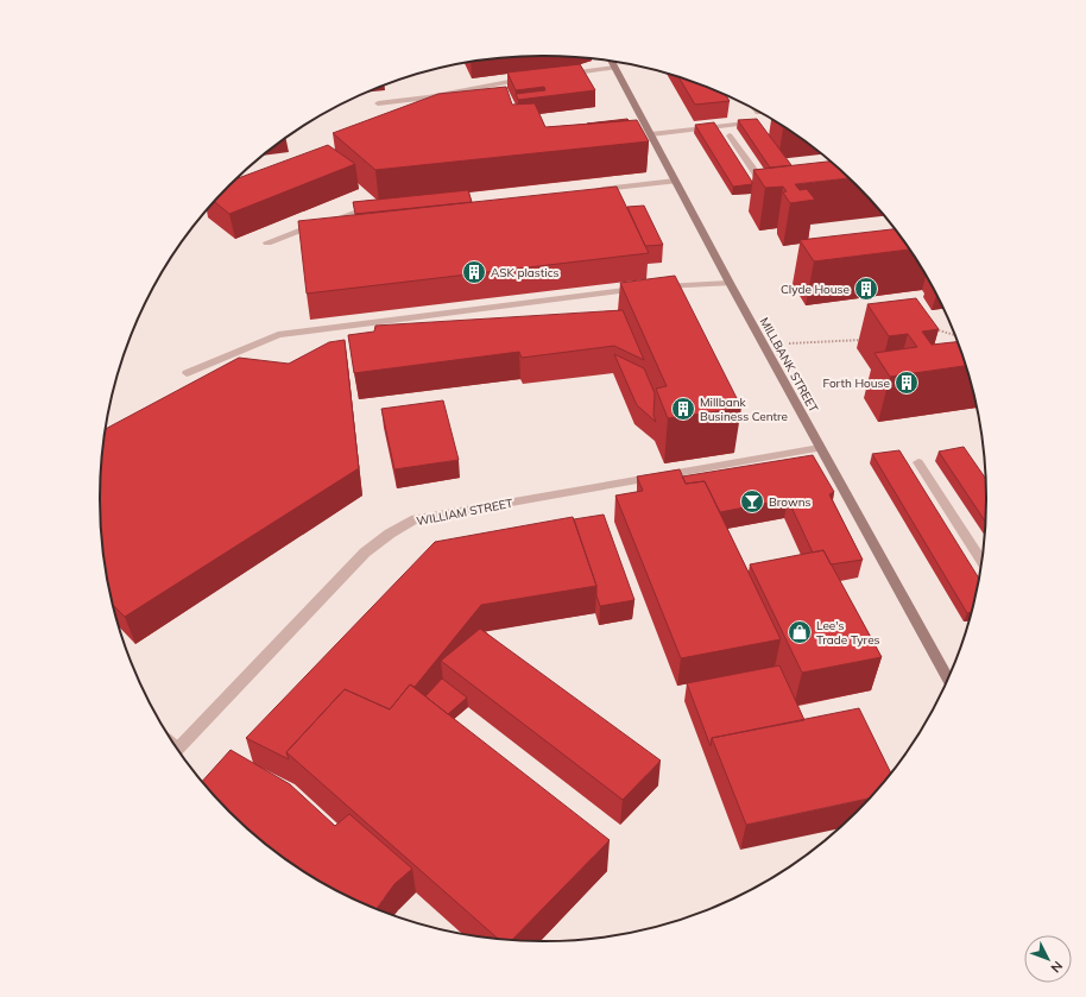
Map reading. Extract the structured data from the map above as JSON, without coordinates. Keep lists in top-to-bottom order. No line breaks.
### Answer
{"streets":{"street":["MILLBANK STREET","WILLIAM STREET"]},"crossings":[["MILLBANK STREET","WILLIAM STREET"]],"places":{"building":["ASK plastics","Clyde House","Forth House","Millbank Business Centre"],"bar":["Browns"],"shop":["Lee's Trade Tyres"]},"north":"bottom right"}
